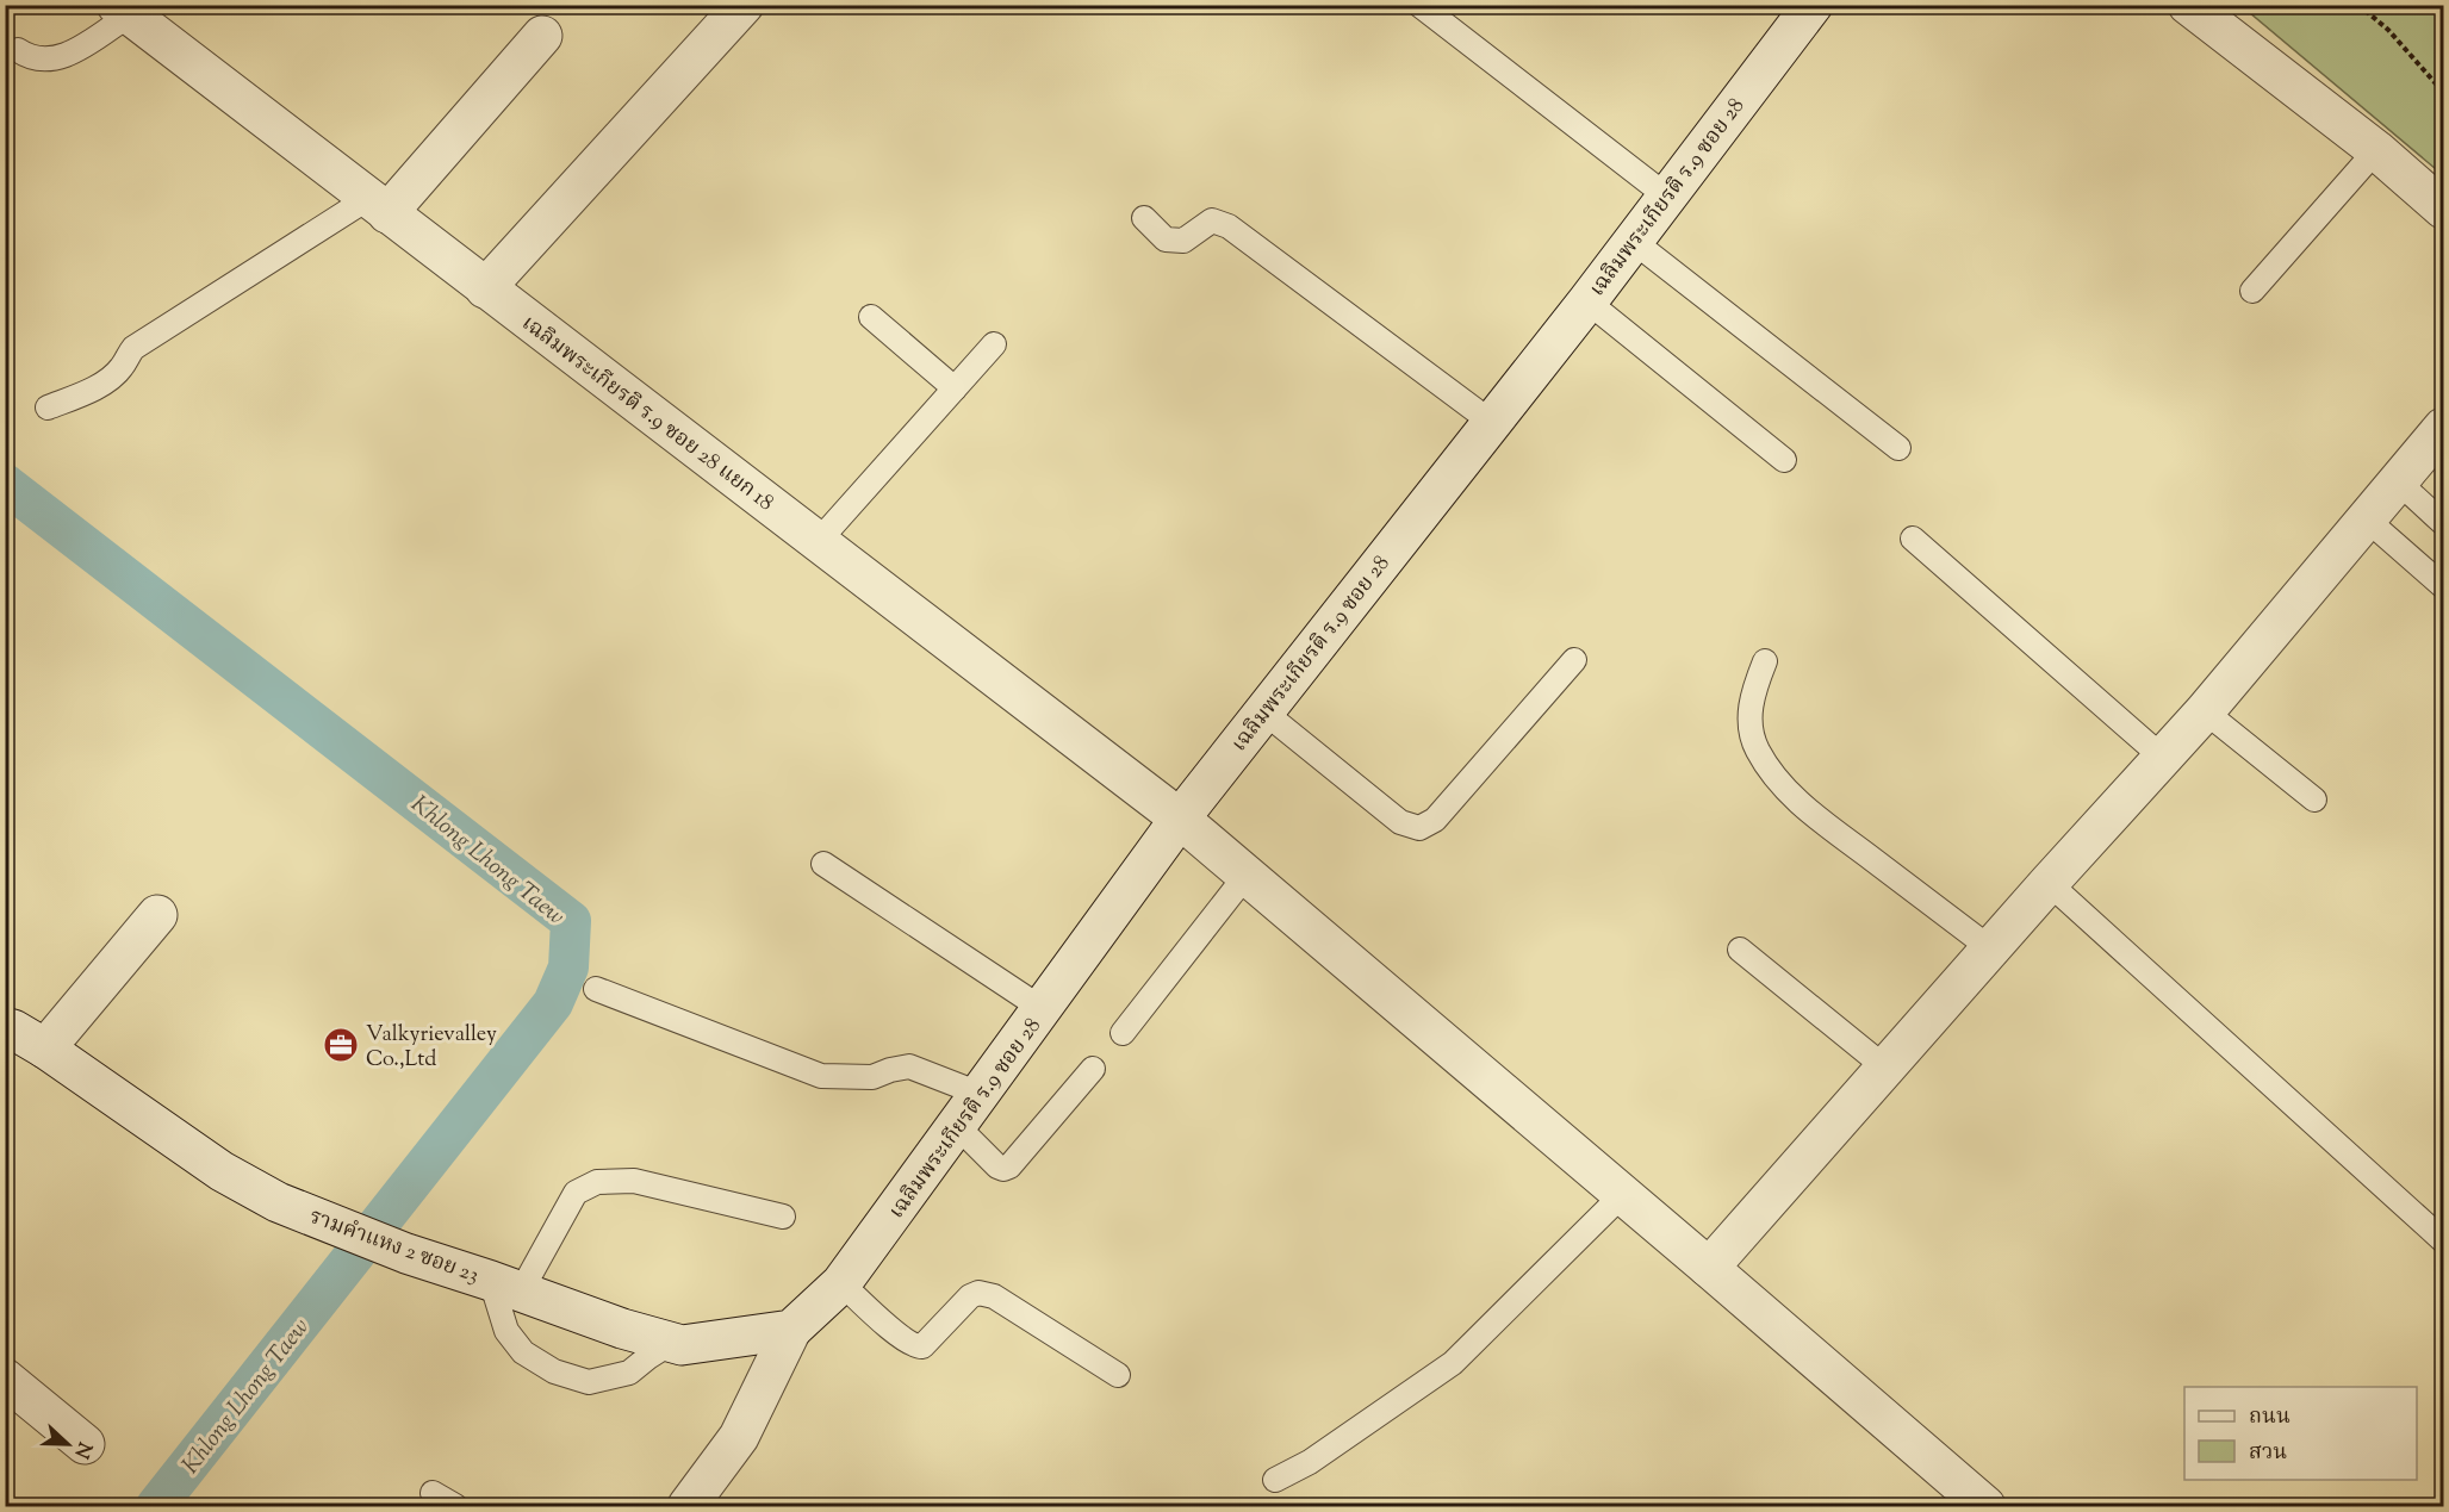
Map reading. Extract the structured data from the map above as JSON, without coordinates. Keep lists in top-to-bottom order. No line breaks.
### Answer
{"streets":{"street":["เฉลิมพระเกียรติ ร.9 ซอย 28","เฉลิมพระเกียรติ ร.9 ซอย 28 แยก 18","รามคำแหง 2 ซอย 23"]},"crossings":[["เฉลิมพระเกียรติ ร.9 ซอย 28","เฉลิมพระเกียรติ ร.9 ซอย 28 แยก 18"],["เฉลิมพระเกียรติ ร.9 ซอย 28","รามคำแหง 2 ซอย 23"]],"water":["Khlong Lhong Taew"],"places":{"office":["Valkyrievalley Co.,Ltd"]},"legend":["ถนน","สวน"],"north":"right"}
